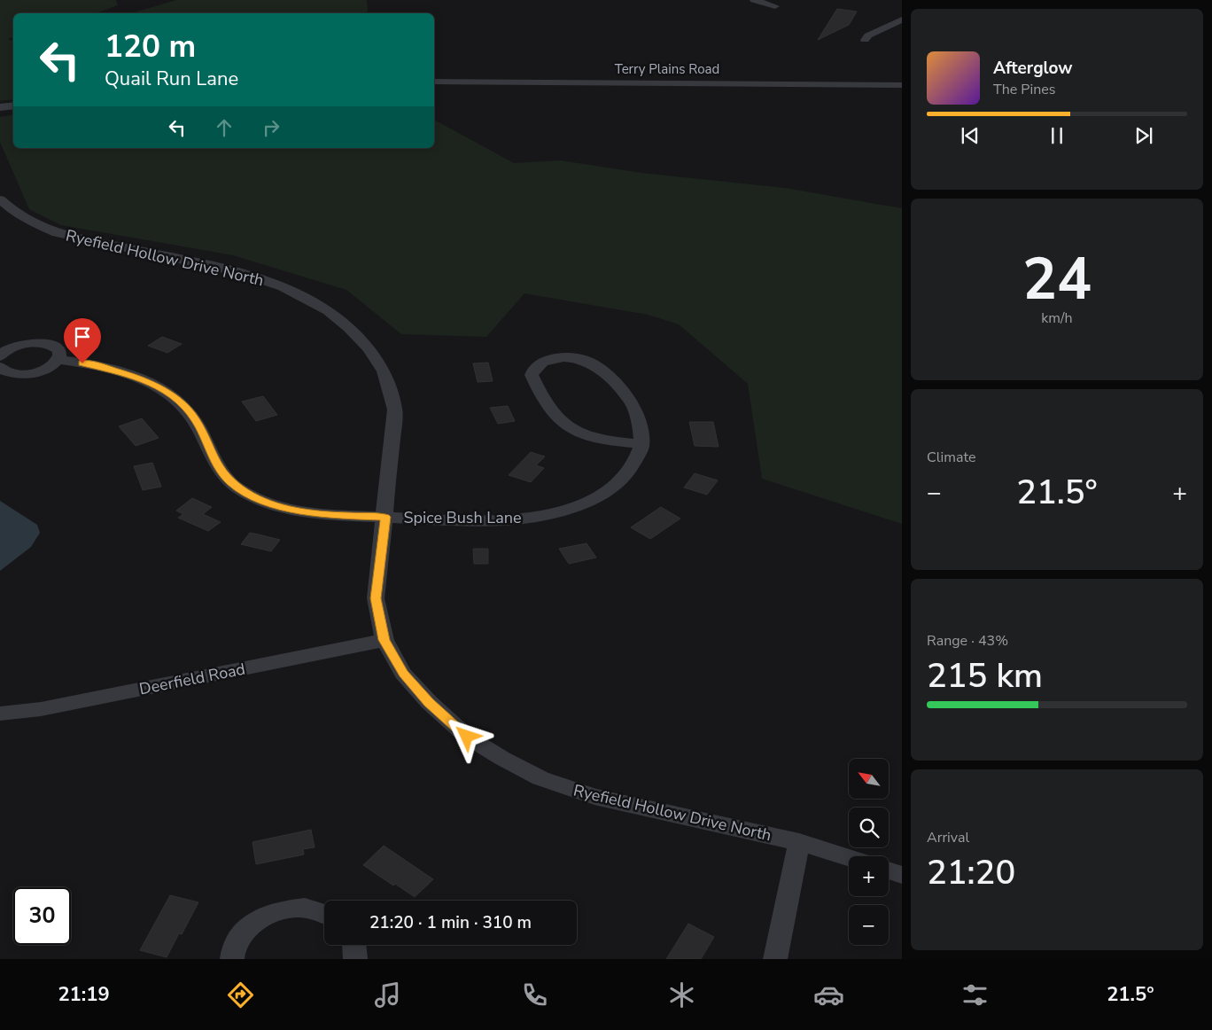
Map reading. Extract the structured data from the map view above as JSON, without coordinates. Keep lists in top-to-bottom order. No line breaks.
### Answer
{"streets":{"street":["Terry Plains Road","Ryefield Hollow Drive North","Spice Bush Lane","Deerfield Road"]},"crossings":[["Ryefield Hollow Drive North","Spice Bush Lane"],["Ryefield Hollow Drive North","Deerfield Road"]],"north":"top left","page":{"turn":["120 m","Quail Run Lane"],"song":["Afterglow","The Pines"],"tile":[["24","km/h"],"Climate",["Range · 43%","215 km"],["Arrival","21:20"]],"heat":["−","21.5°","+"],"map_buttons":["+","−"],"limit":"30","trip":"21:20 · 1 min · 310 m","tabs":["21:19","21.5°"]}}
